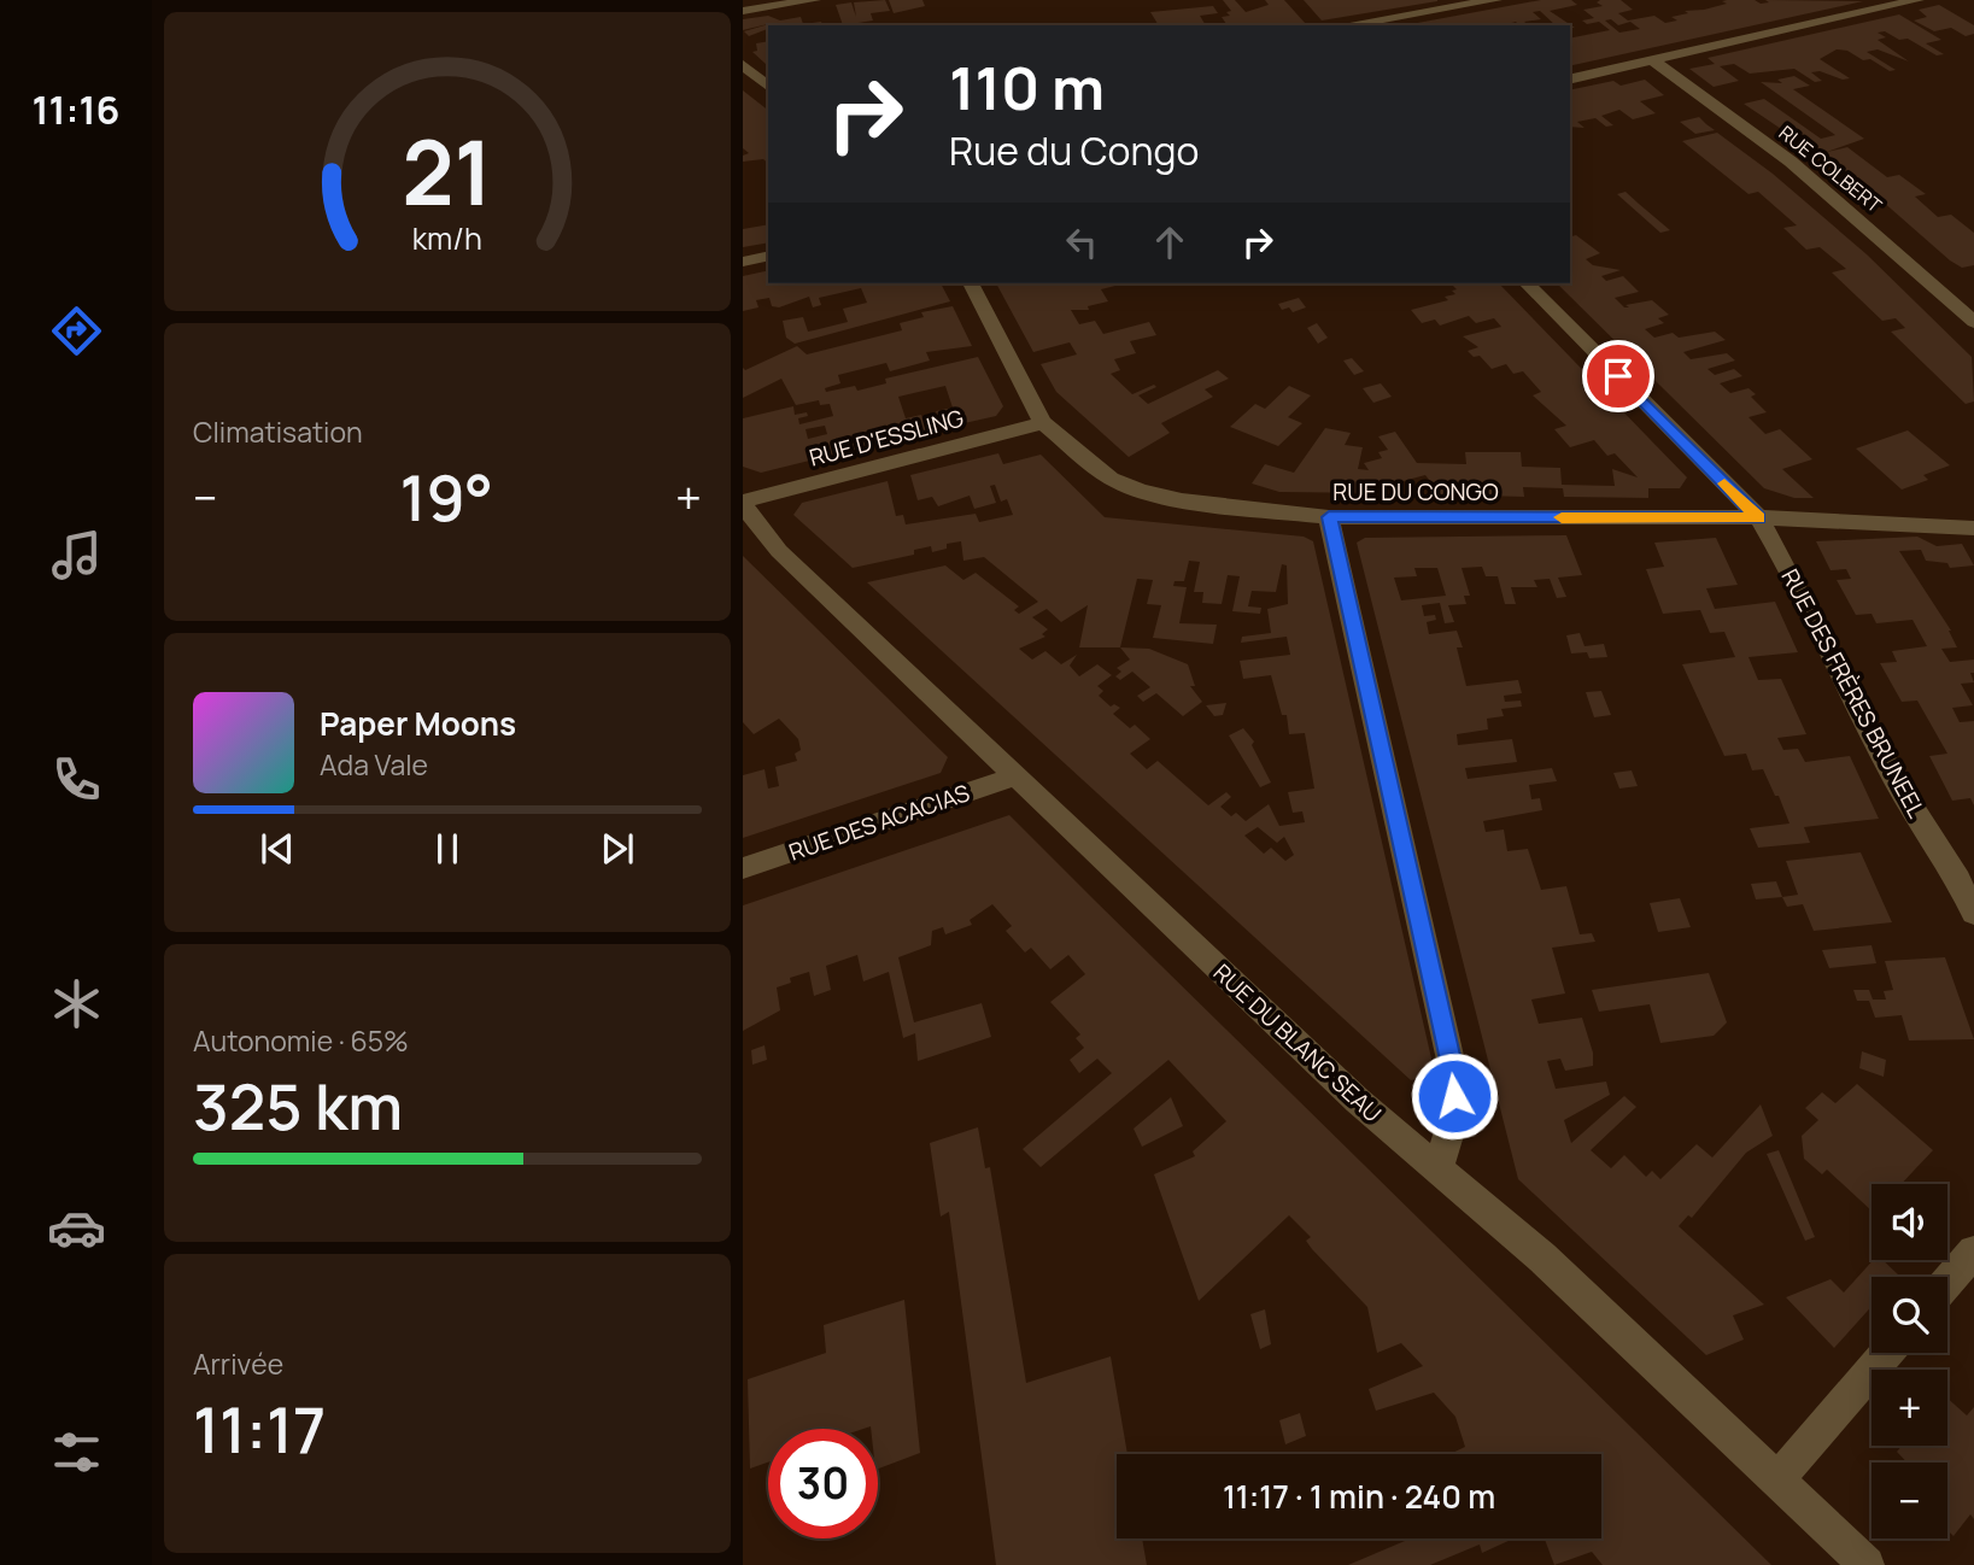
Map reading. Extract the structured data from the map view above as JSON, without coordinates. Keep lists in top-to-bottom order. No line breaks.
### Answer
{"streets":{"street":["RUE COLBERT","RUE D'ESSLING","RUE DU CONGO","RUE DES FRÈRES BRUNEEL","RUE DES ACACIAS","RUE DU BLANC SEAU"]},"crossings":[["RUE D'ESSLING","RUE DU CONGO"],["RUE D'ESSLING","RUE DU BLANC SEAU"],["RUE DU CONGO","RUE DES FRÈRES BRUNEEL"],["RUE DES ACACIAS","RUE DU BLANC SEAU"]],"page":{"tabs":"11:16","turn":["110 m","Rue du Congo"],"tile":["Climatisation",["Autonomie · 65%","325 km"],["Arrivée","11:17"]],"heat":["−","19°","+"],"song":["Paper Moons","Ada Vale"],"map_buttons":["+","−"],"limit":"30","trip":"11:17 · 1 min · 240 m","gauge":["21","km/h"]}}
